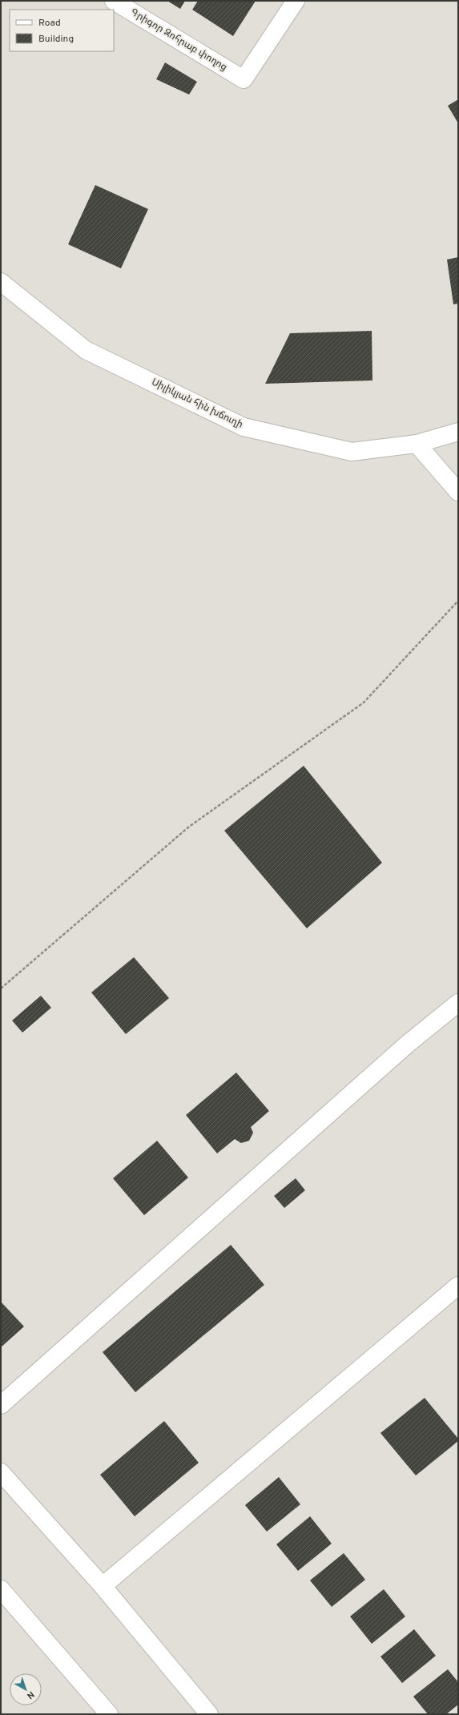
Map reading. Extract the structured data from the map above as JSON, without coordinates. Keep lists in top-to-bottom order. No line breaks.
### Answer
{"streets":{"street":["Գրիգոր Զոհրաբ փողոց","Սիլիկյան հին խճուղի"]},"legend":["Road","Building"],"north":"bottom right"}
